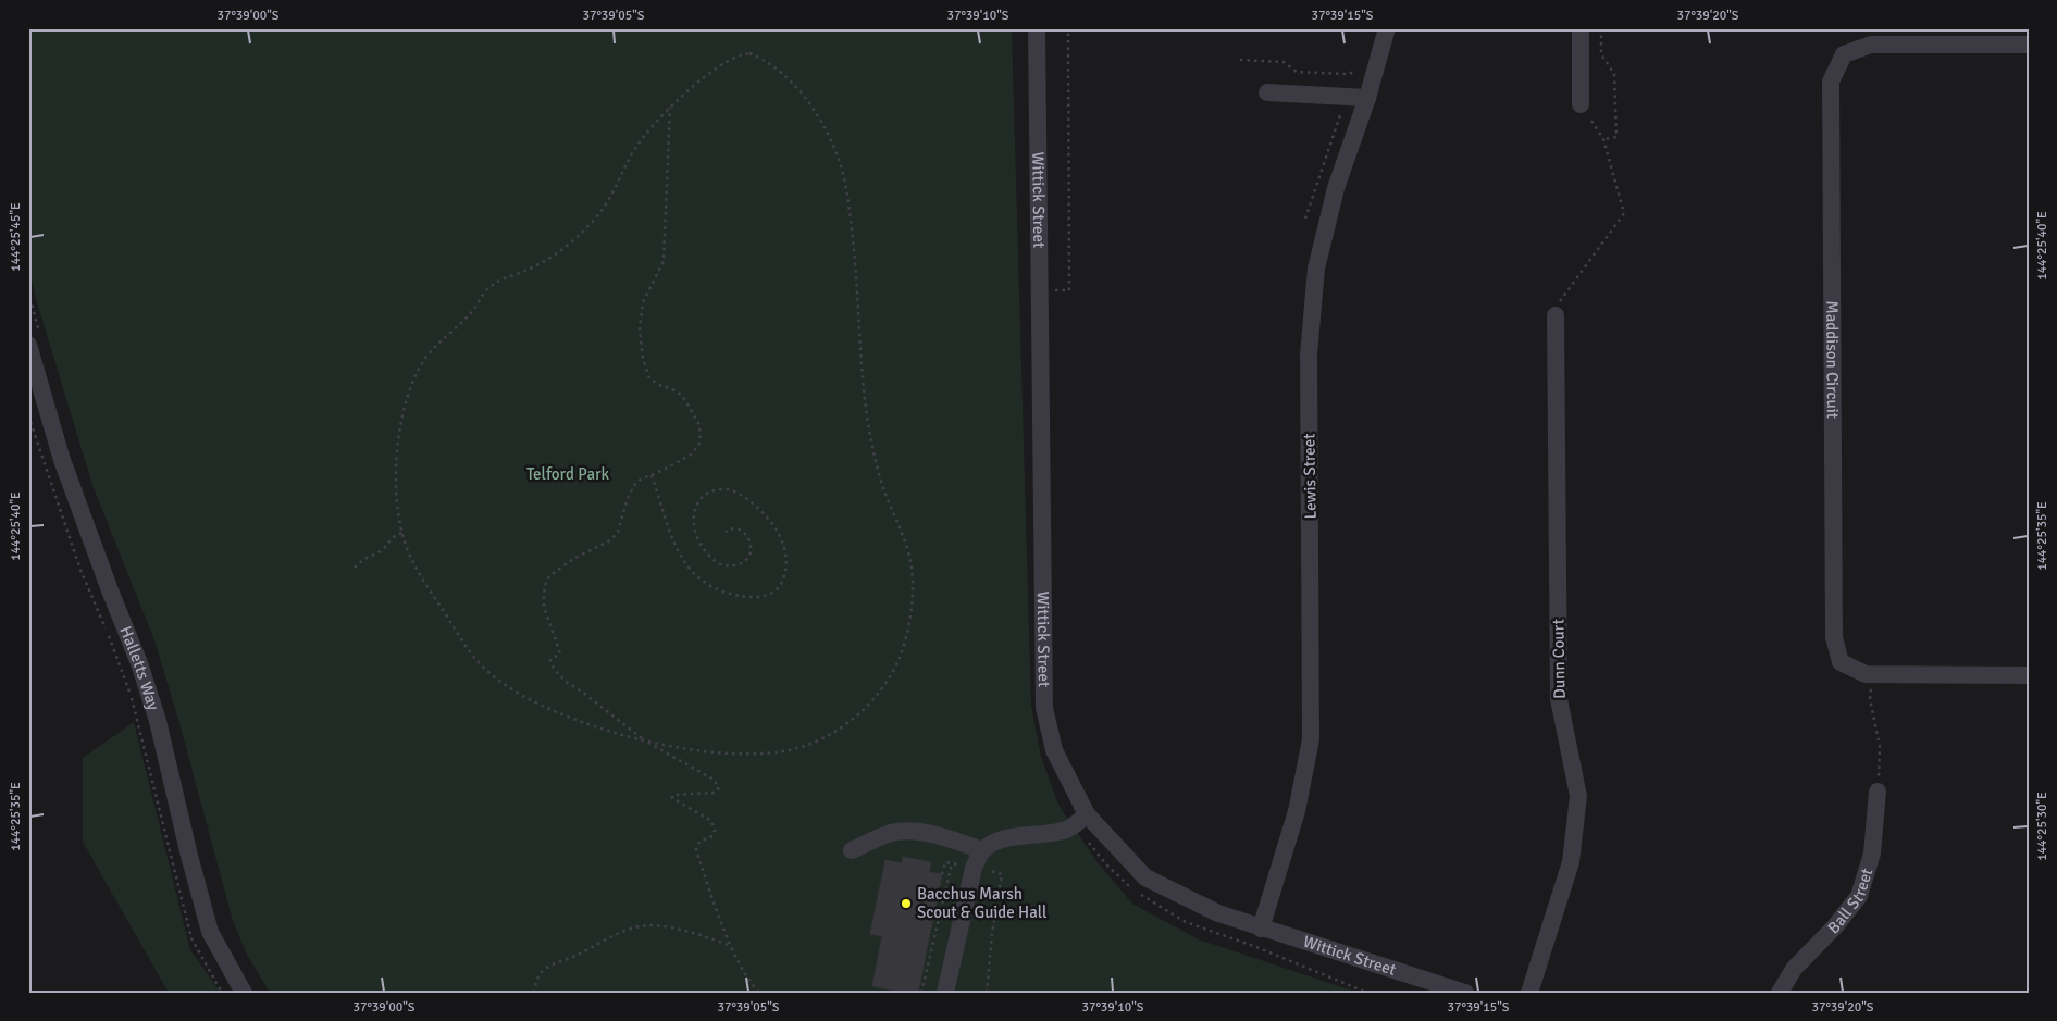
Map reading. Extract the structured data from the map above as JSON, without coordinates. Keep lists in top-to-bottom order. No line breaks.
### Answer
{"streets":{"street":["Wittick Street","Maddison Circuit","Lewis Street","Dunn Court","Halletts Way","Ball Street"]},"crossings":[["Wittick Street","Lewis Street"]],"parks":["Telford Park"],"places":["Bacchus Marsh Scout & Guide Hall"],"coordinates":["37°39'00\"S","37°39'05\"S","37°39'10\"S","37°39'15\"S","37°39'20\"S","144°25'45\"E","144°25'40\"E","144°25'35\"E","144°25'30\"E"]}
